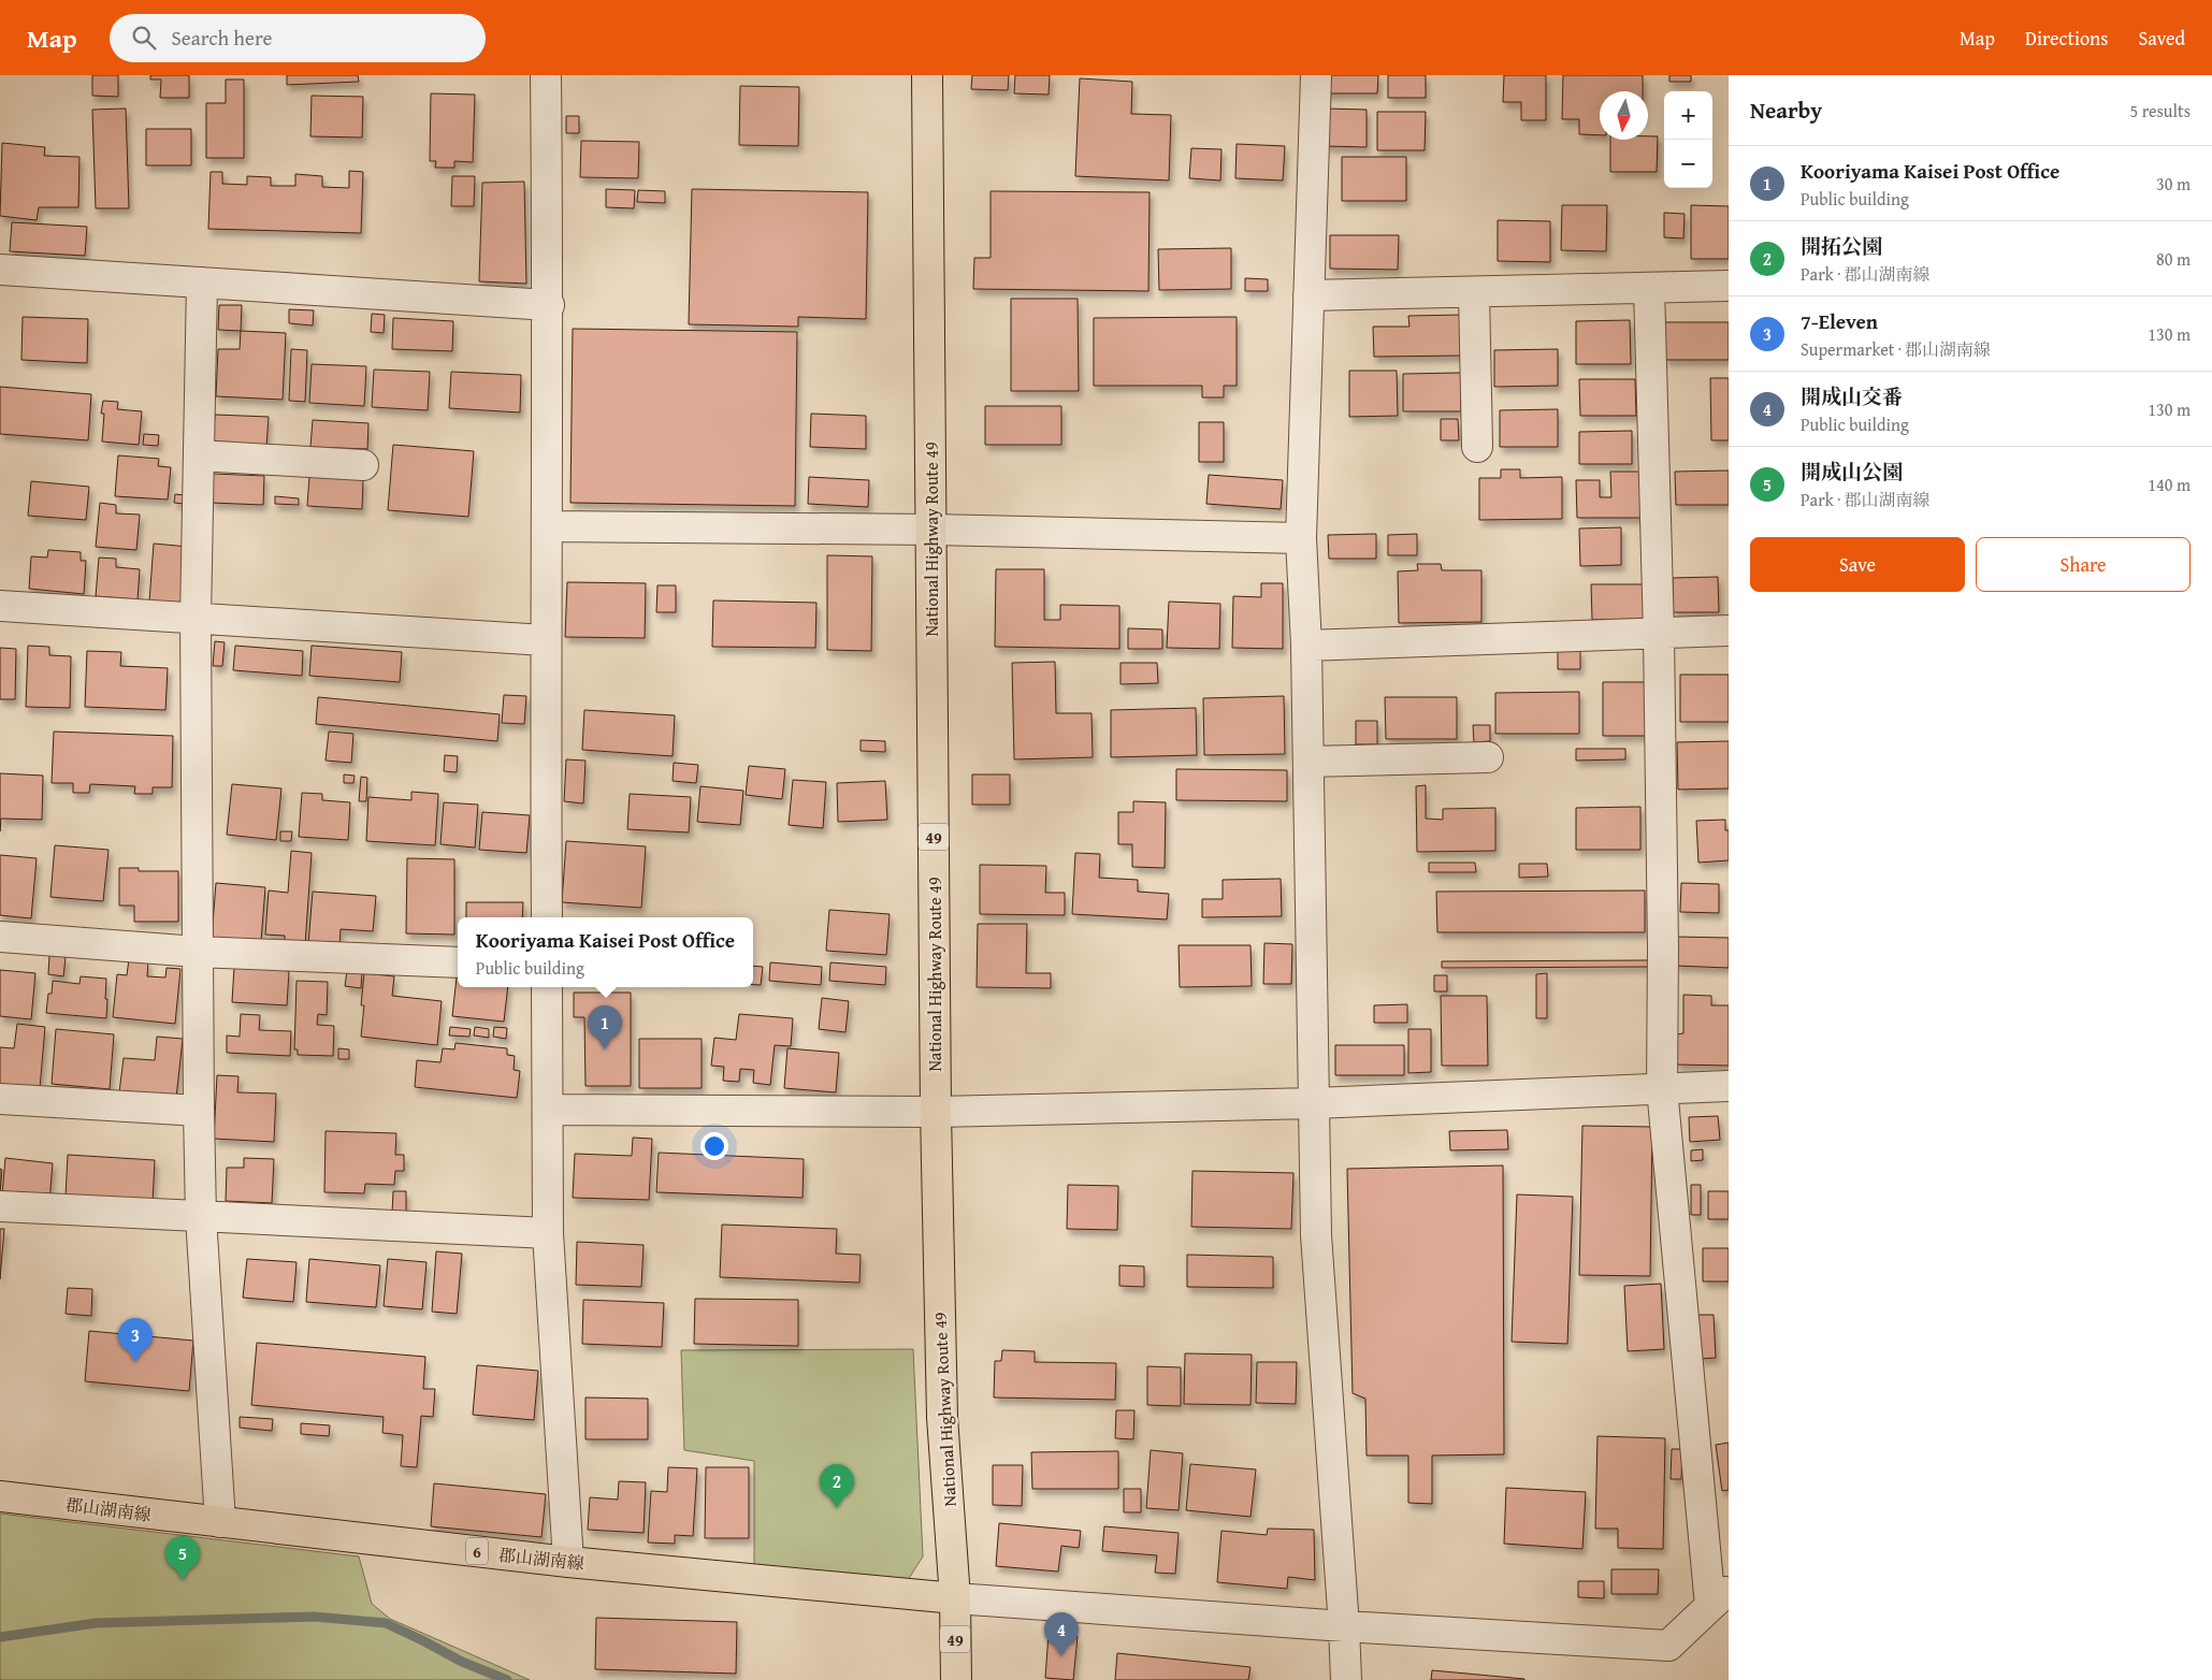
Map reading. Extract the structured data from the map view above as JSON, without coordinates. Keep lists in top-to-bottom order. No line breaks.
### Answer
{"streets":{"main road":["National Highway Route 49","49","郡山湖南線","6"]},"crossings":[["National Highway Route 49","郡山湖南線"]],"north":"bottom","page":{"header":"Map","search":"Search here","nav":["Map","Directions","Saved"],"heading":["Nearby","5 results"],"map_buttons":["+","−"],"list":[{"mark":"1","name":"Kooriyama Kaisei Post Office","note":"Public building","value":"30 m"},{"mark":"2","name":"開拓公園","note":"Park · 郡山湖南線","value":"80 m"},{"mark":"3","name":"7-Eleven","note":"Supermarket · 郡山湖南線","value":"130 m"},{"mark":"4","name":"開成山交番","note":"Public building","value":"130 m"},{"mark":"5","name":"開成山公園","note":"Park · 郡山湖南線","value":"140 m"}],"buttons":["Save","Share"],"popup":["Kooriyama Kaisei Post Office","Public building"],"pins":["1","3","2","5","4"]}}
